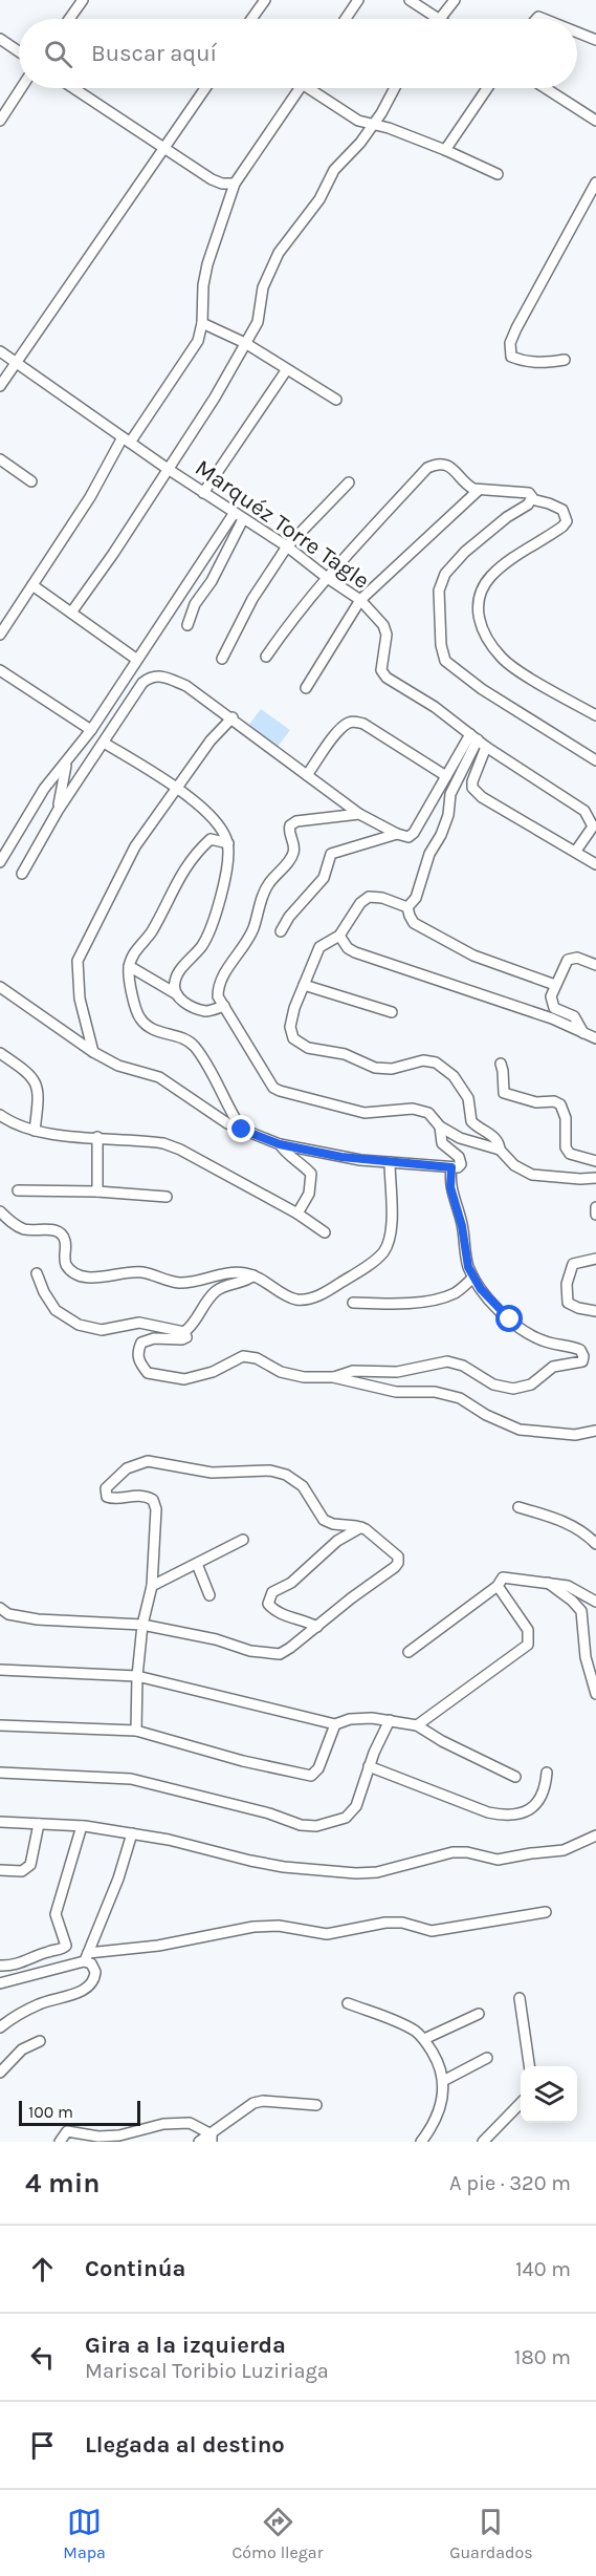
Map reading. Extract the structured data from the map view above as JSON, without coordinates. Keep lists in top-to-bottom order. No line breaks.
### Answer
{"streets":{"street":["Marquéz Torre Tagle"]},"scale_bar":"100 m","page":{"search":"Buscar aquí","scale":"100 m","heading":["4 min","A pie · 320 m"],"list":[["Continúa","140 m"],["Gira a la izquierda","Mariscal Toribio Luziriaga","180 m"],"Llegada al destino"],"nav":["Mapa","Cómo llegar","Guardados"]}}
